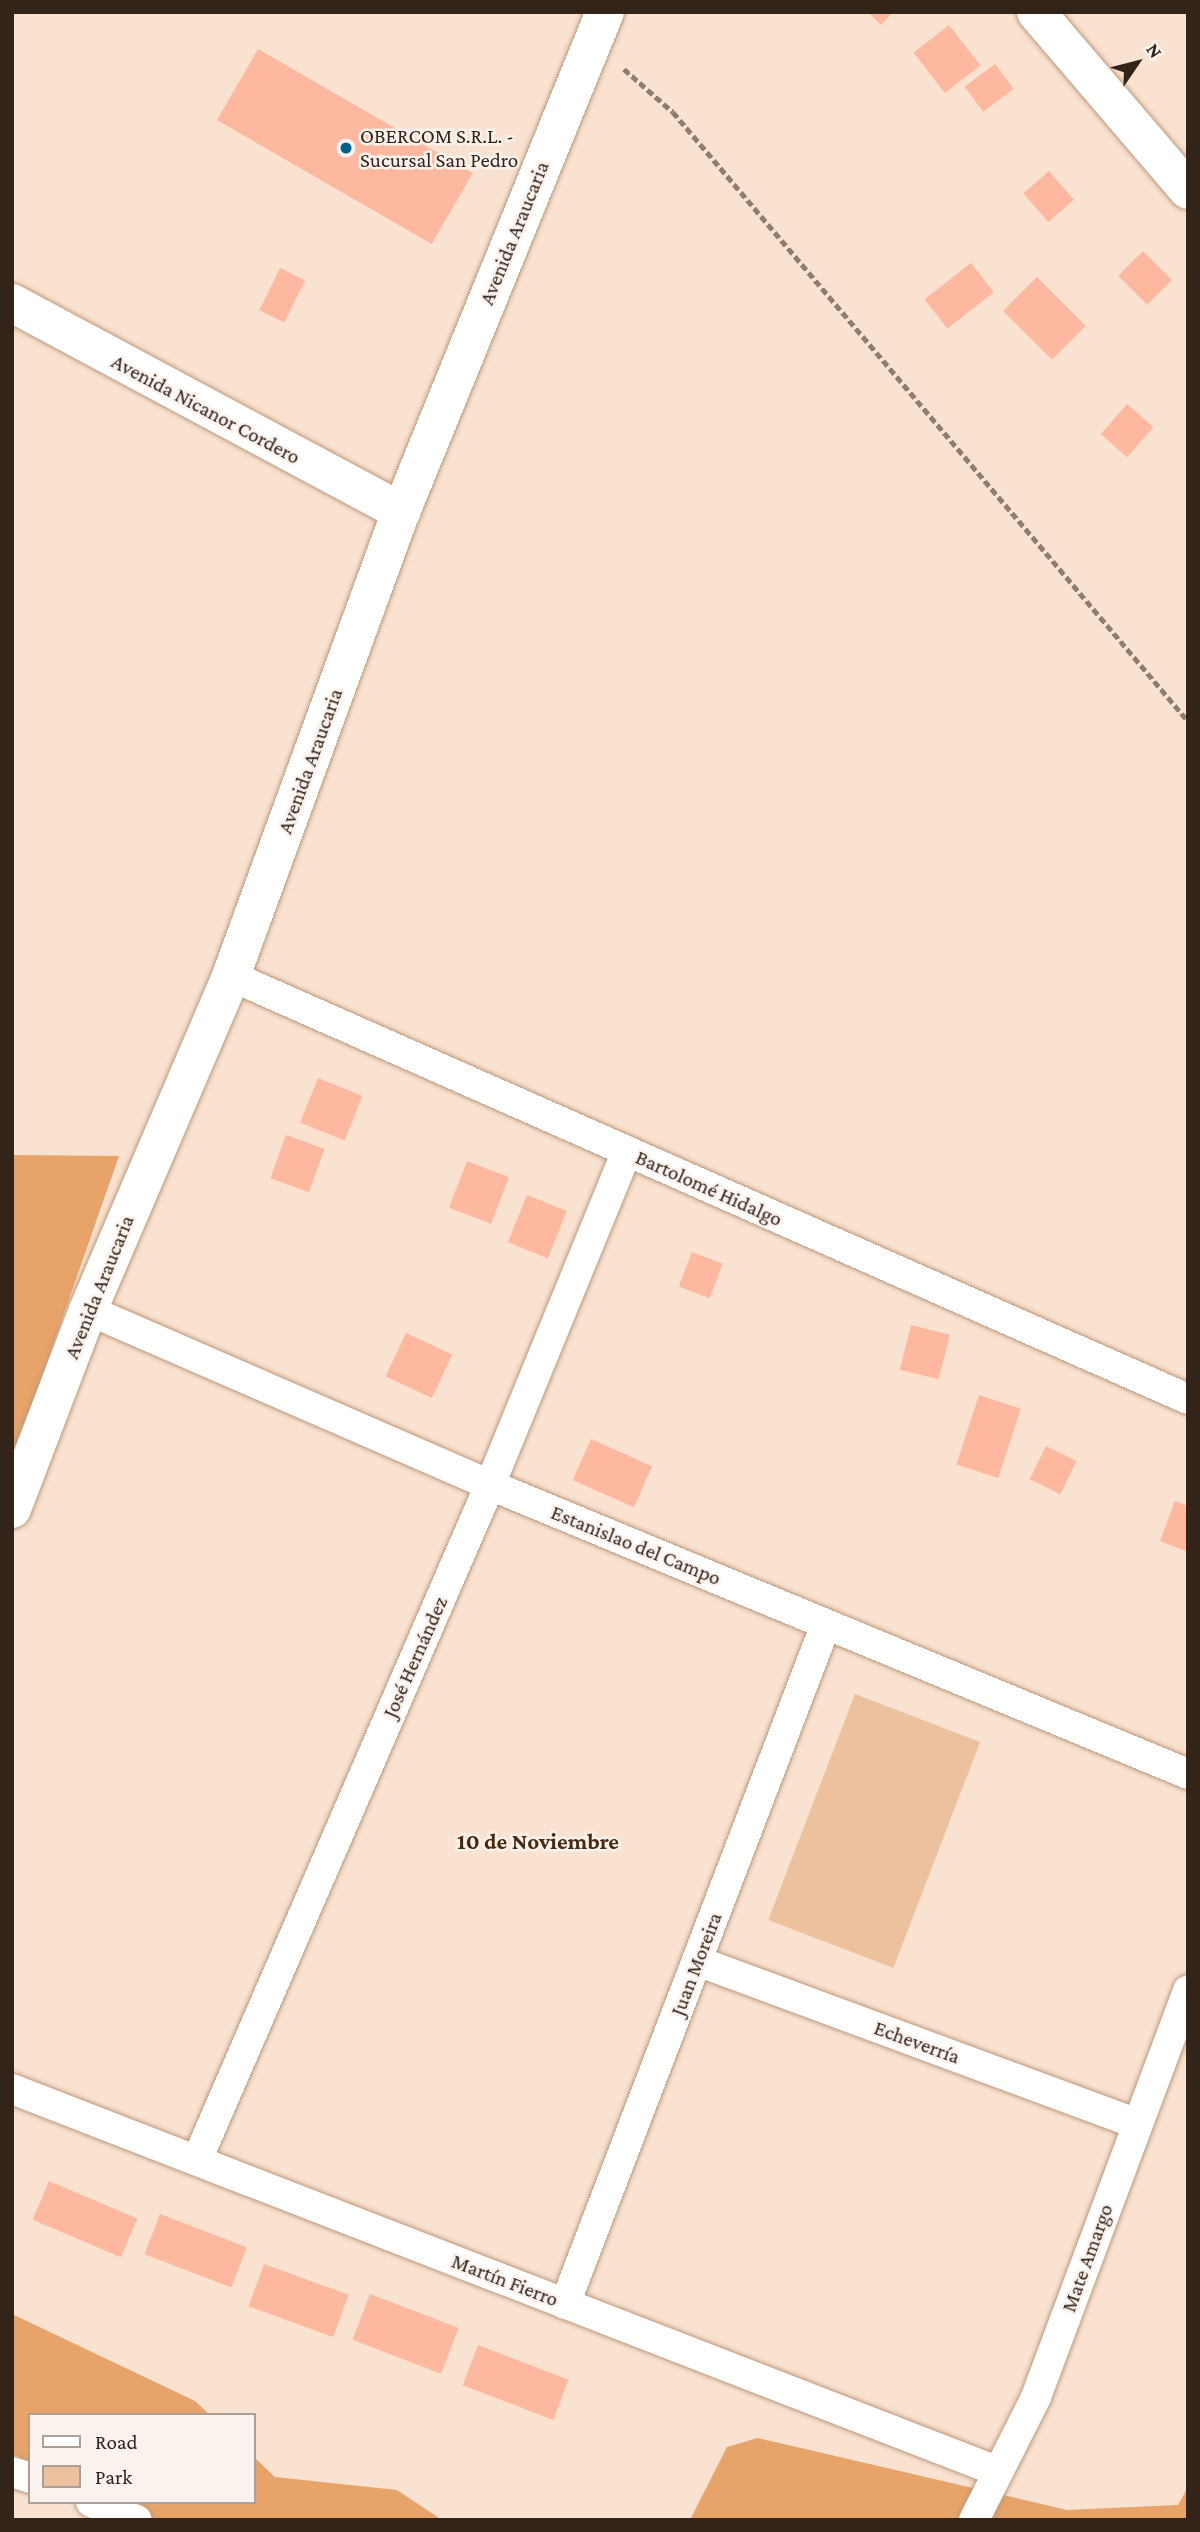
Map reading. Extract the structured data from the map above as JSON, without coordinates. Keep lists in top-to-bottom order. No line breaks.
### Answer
{"streets":{"main road":["Avenida Araucaria","Avenida Nicanor Cordero"],"street":["Bartolomé Hidalgo","Estanislao del Campo","José Hernández","Juan Moreira","Echeverría","Mate Amargo","Martín Fierro"]},"crossings":[["Avenida Araucaria","Avenida Nicanor Cordero"],["Avenida Araucaria","Bartolomé Hidalgo"],["Avenida Araucaria","Estanislao del Campo"],["Bartolomé Hidalgo","José Hernández"],["Estanislao del Campo","José Hernández"],["Estanislao del Campo","Juan Moreira"],["José Hernández","Martín Fierro"],["Juan Moreira","Echeverría"],["Juan Moreira","Martín Fierro"],["Echeverría","Mate Amargo"],["Mate Amargo","Martín Fierro"]],"districts":["10 de Noviembre"],"places":["OBERCOM S.R.L. - Sucursal San Pedro"],"legend":["Road","Park"],"north":"top right"}
